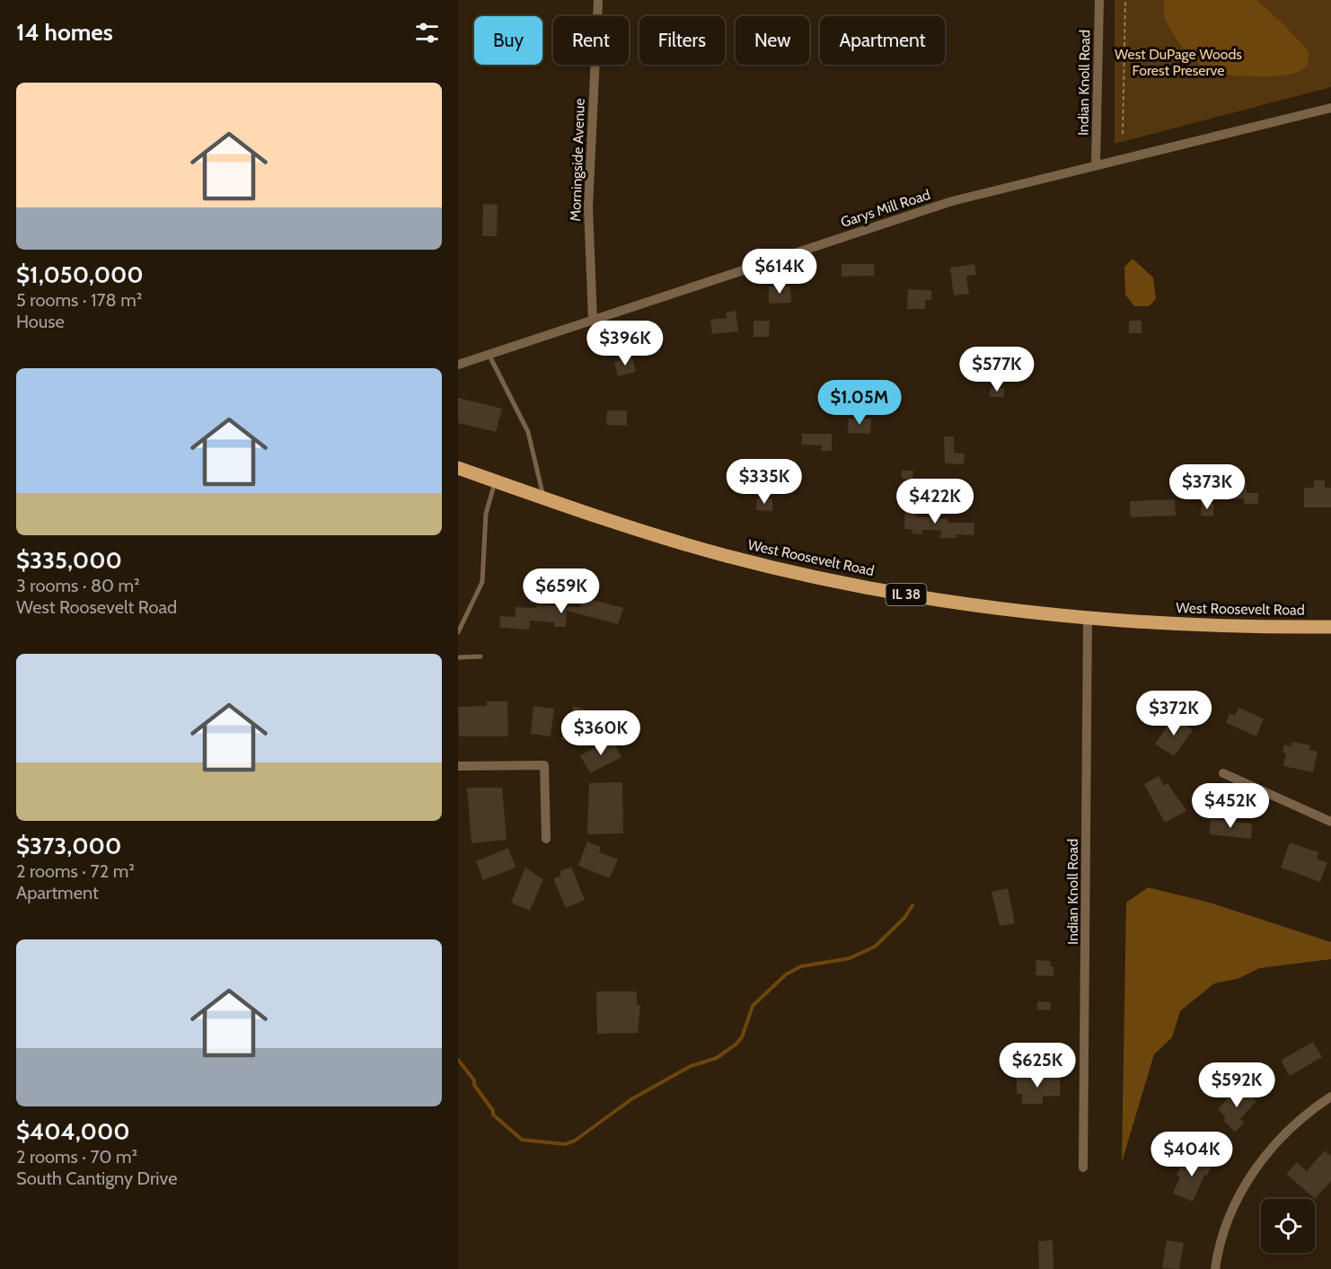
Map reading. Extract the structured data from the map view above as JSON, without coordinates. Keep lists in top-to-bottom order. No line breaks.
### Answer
{"streets":{"main road":["West Roosevelt Road","IL 38"],"street":["Indian Knoll Road","Morningside Avenue","Garys Mill Road"]},"crossings":[["Indian Knoll Road","Garys Mill Road"],["Indian Knoll Road","West Roosevelt Road"],["Morningside Avenue","Garys Mill Road"]],"parks":["West DuPage Woods Forest Preserve"],"page":{"heading":"14 homes","chip":["Buy","Rent","Filters","New","Apartment"],"list":[{"name":"$1,050,000","note":"5 rooms · 178 m² · House"},{"name":"$335,000","note":"3 rooms · 80 m² · West Roosevelt Road"},{"name":"$373,000","note":"2 rooms · 72 m² · Apartment"},{"name":"$404,000","note":"2 rooms · 70 m² · South Cantigny Drive"}],"price":["$614K","$396K","$577K","$1.05M","$335K","$373K","$422K","$659K","$372K","$360K","$452K","$625K","$592K","$404K"]}}
